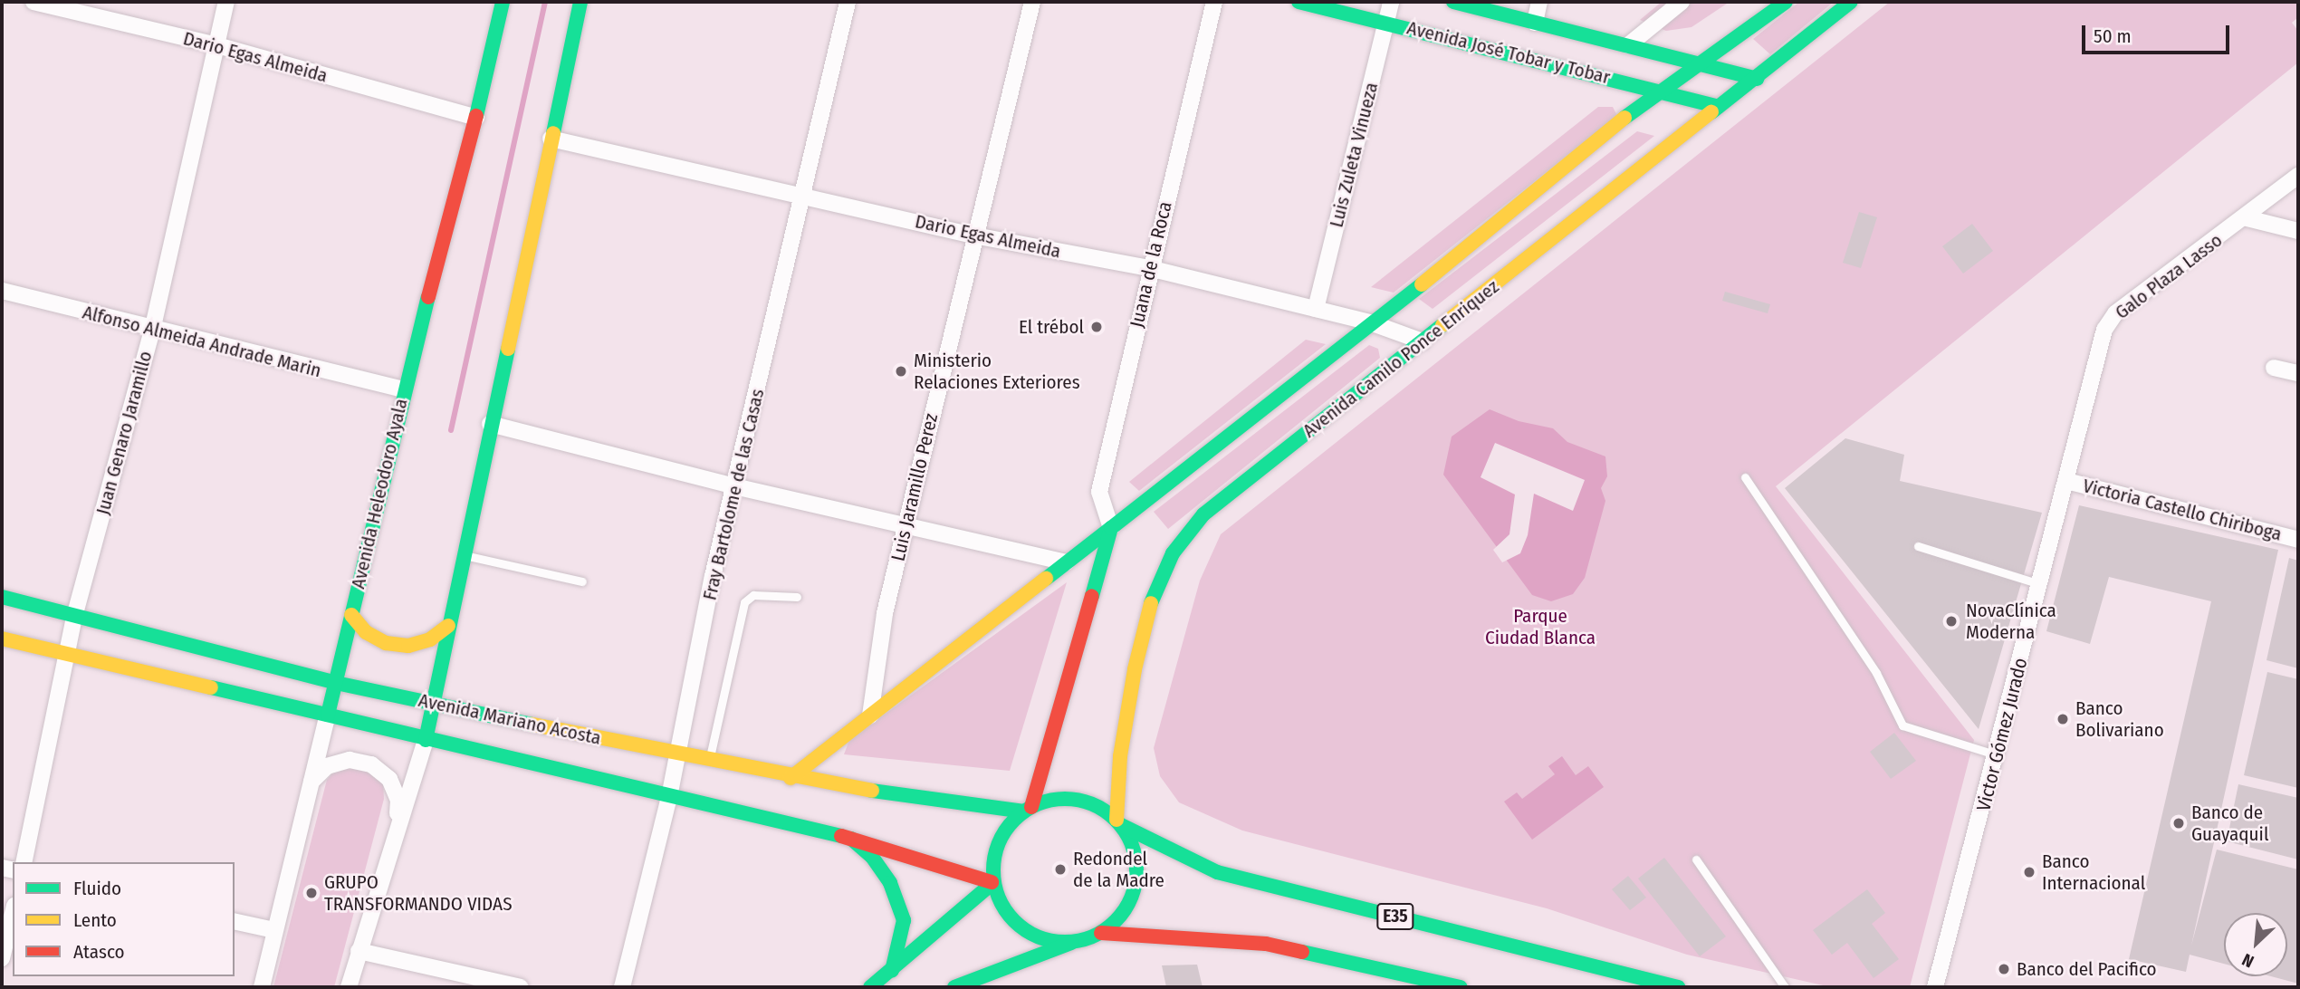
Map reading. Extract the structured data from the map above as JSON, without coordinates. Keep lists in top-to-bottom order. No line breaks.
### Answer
{"streets":{"main road":["Avenida José Tobar y Tobar","Avenida Camilo Ponce Enriquez","Avenida Heleodoro Ayala","Avenida Mariano Acosta","E35"],"street":["Dario Egas Almeida","Luis Zuleta Vinueza","Juana de la Roca","Galo Plaza Lasso","Alfonso Almeida Andrade Marin","Juan Genaro Jaramillo","Luis Jaramillo Perez","Fray Bartolome de las Casas","Victoria Castello Chiriboga","Victor Gómez Jurado"]},"crossings":[["Avenida José Tobar y Tobar","Luis Zuleta Vinueza"],["Avenida José Tobar y Tobar","Avenida Camilo Ponce Enriquez"],["Dario Egas Almeida","Luis Zuleta Vinueza"],["Dario Egas Almeida","Juana de la Roca"],["Dario Egas Almeida","Avenida Camilo Ponce Enriquez"],["Dario Egas Almeida","Juan Genaro Jaramillo"],["Dario Egas Almeida","Luis Jaramillo Perez"],["Dario Egas Almeida","Avenida Heleodoro Ayala"],["Dario Egas Almeida","Fray Bartolome de las Casas"],["Galo Plaza Lasso","Victoria Castello Chiriboga"],["Galo Plaza Lasso","Victor Gómez Jurado"],["Alfonso Almeida Andrade Marin","Juan Genaro Jaramillo"],["Alfonso Almeida Andrade Marin","Avenida Heleodoro Ayala"],["Avenida Camilo Ponce Enriquez","Avenida Mariano Acosta"],["Avenida Camilo Ponce Enriquez","E35"],["Juan Genaro Jaramillo","Avenida Mariano Acosta"],["Avenida Heleodoro Ayala","Avenida Mariano Acosta"],["Fray Bartolome de las Casas","Avenida Mariano Acosta"],["Victoria Castello Chiriboga","Victor Gómez Jurado"],["Avenida Mariano Acosta","E35"]],"parks":["Parque Ciudad Blanca"],"places":["El trébol","Ministerio Relaciones Exteriores","NovaClínica Moderna","Banco Bolivariano","Banco de Guayaquil","Redondel de la Madre","Banco Internacional","GRUPO TRANSFORMANDO VIDAS","Banco del Pacifico"],"legend":["Fluido","Lento","Atasco"],"scale_bar":"50 m","north":"bottom left"}
